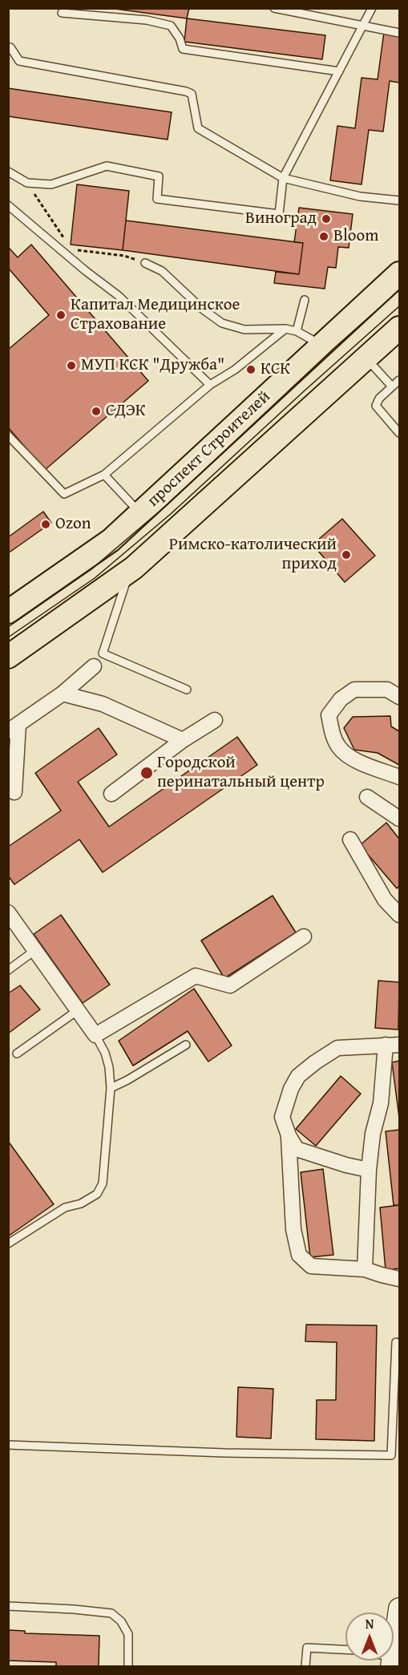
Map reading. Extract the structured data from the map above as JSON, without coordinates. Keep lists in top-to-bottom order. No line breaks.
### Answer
{"streets":{"main road":["проспект Строителей"]},"places":["Виноград","Bloom","Капитал Медицинское Страхование","МУП КСК \"Дружба\"","КСК","СДЭК","Ozon","Римско-католический приход","Городской перинатальный центр"],"north":"top"}
